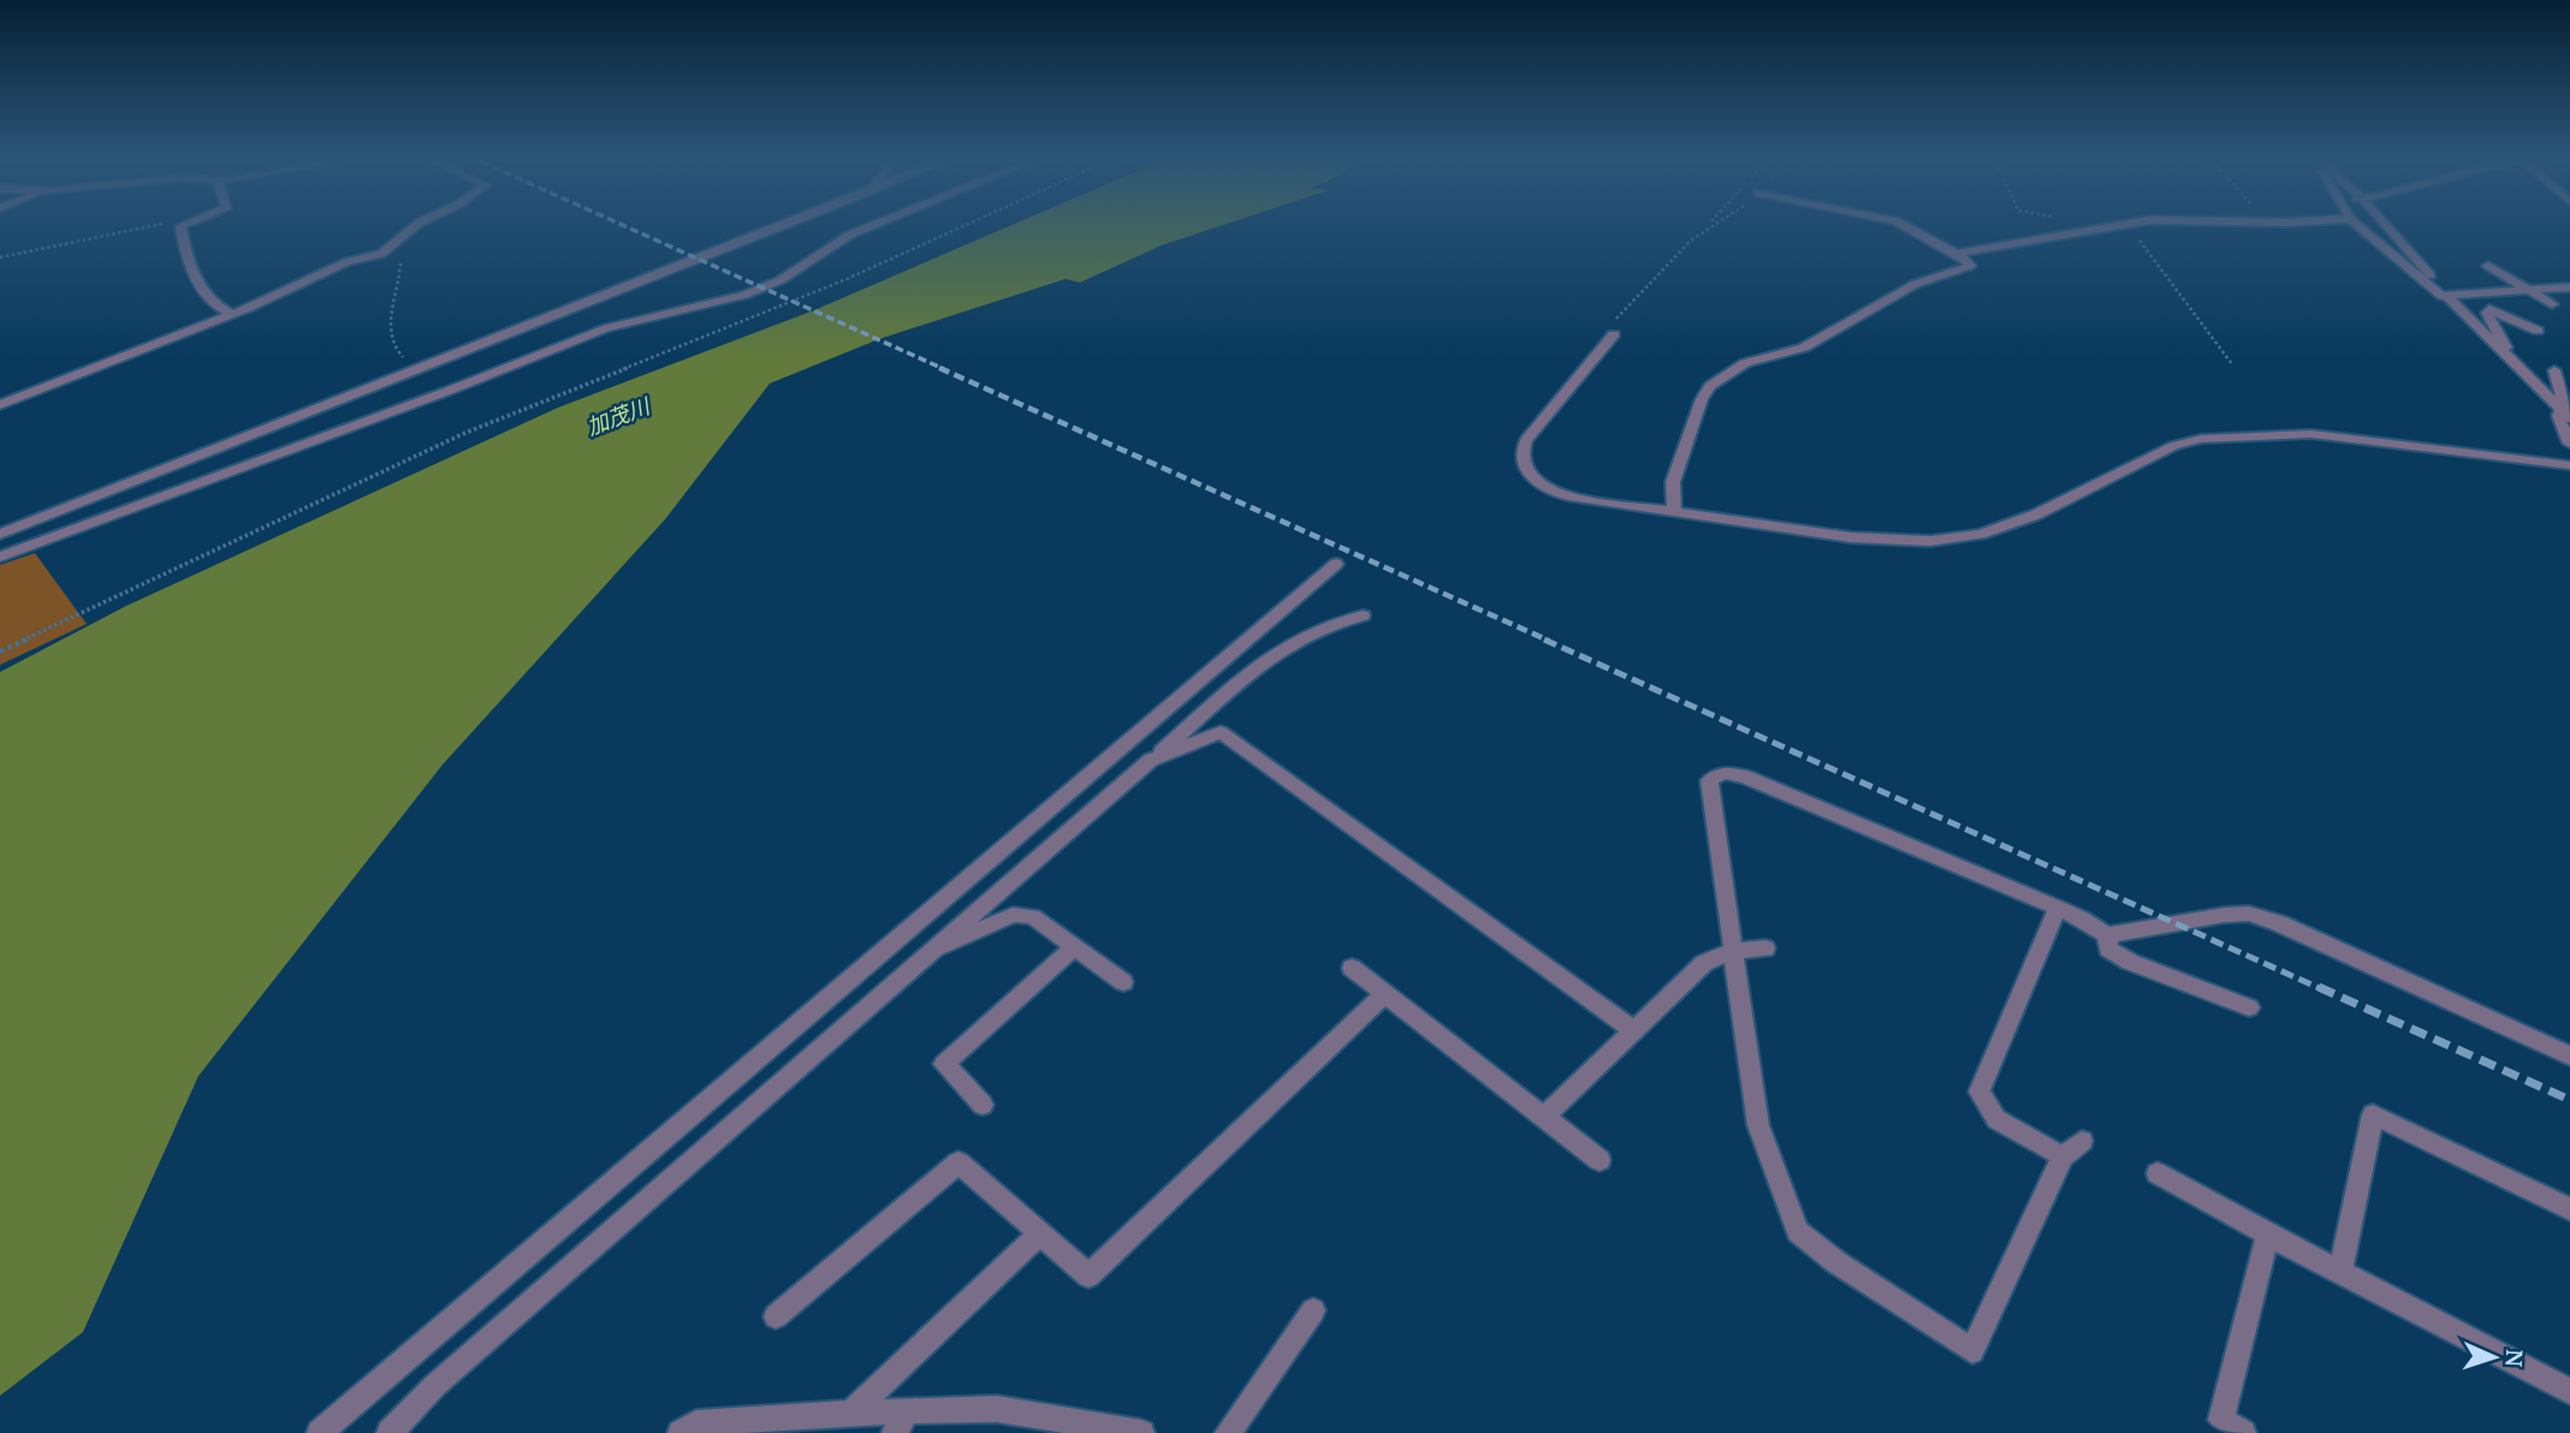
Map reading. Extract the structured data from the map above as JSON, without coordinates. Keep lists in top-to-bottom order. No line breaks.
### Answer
{"water":["加茂川"],"north":"right"}
